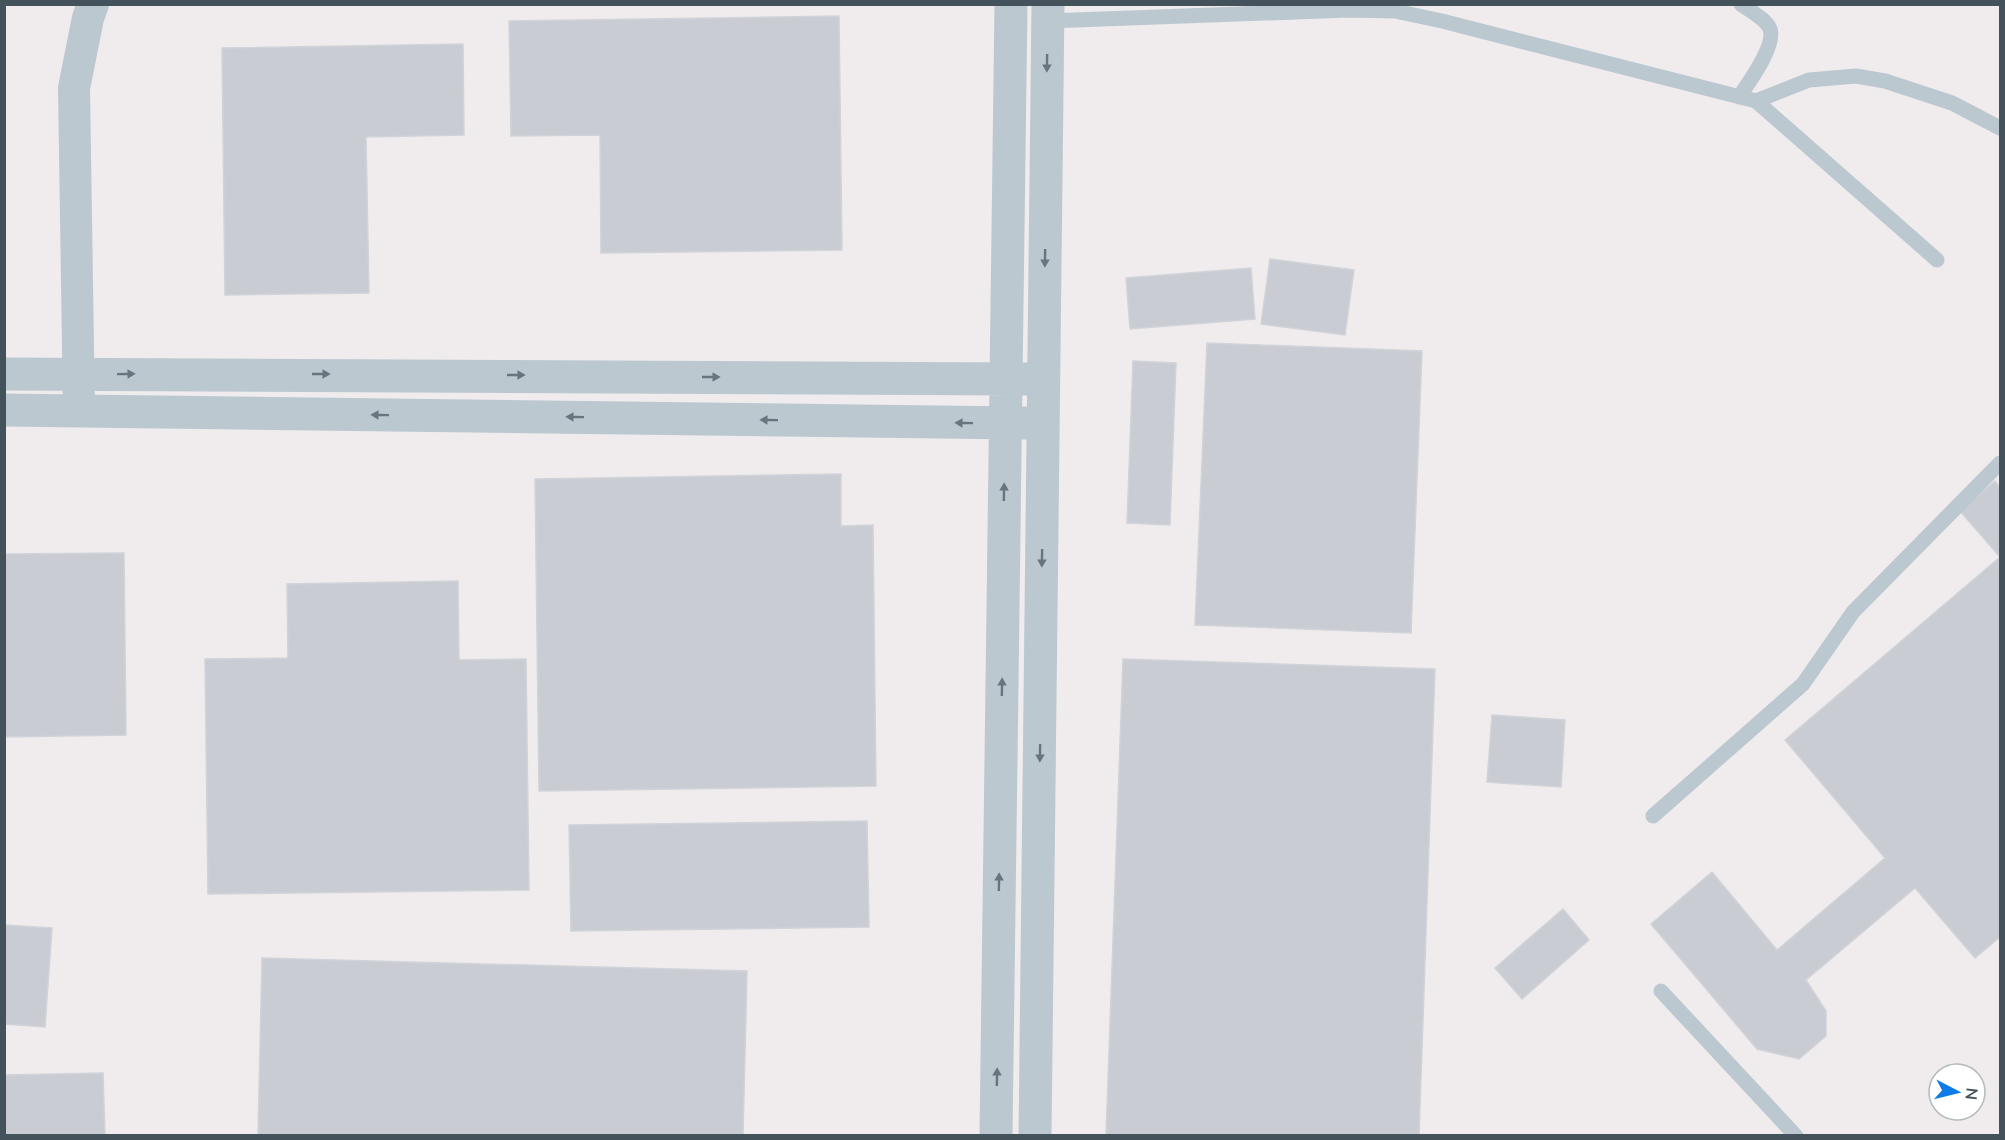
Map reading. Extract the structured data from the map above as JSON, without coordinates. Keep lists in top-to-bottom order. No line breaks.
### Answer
{"north":"right"}
